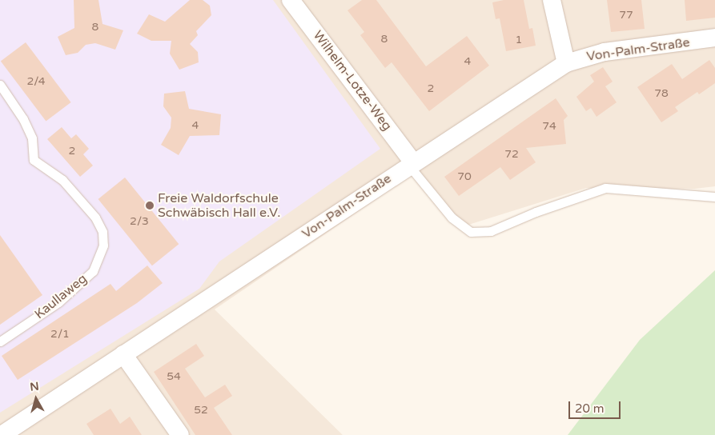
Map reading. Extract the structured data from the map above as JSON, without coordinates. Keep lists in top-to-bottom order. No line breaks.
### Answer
{"streets":{"street":["Von-Palm-Straße","Wilhelm-Lotze-Weg"],"lane":["Kaullaweg"]},"crossings":[["Von-Palm-Straße","Wilhelm-Lotze-Weg"]],"places":["Freie Waldorfschule Schwäbisch Hall e.V."],"house_numbers":["77","8","8","1","4","2/4","2","78","4","74","2","72","70","2/3","2/1","54","52"],"scale_bar":"20 m","north":"top"}
